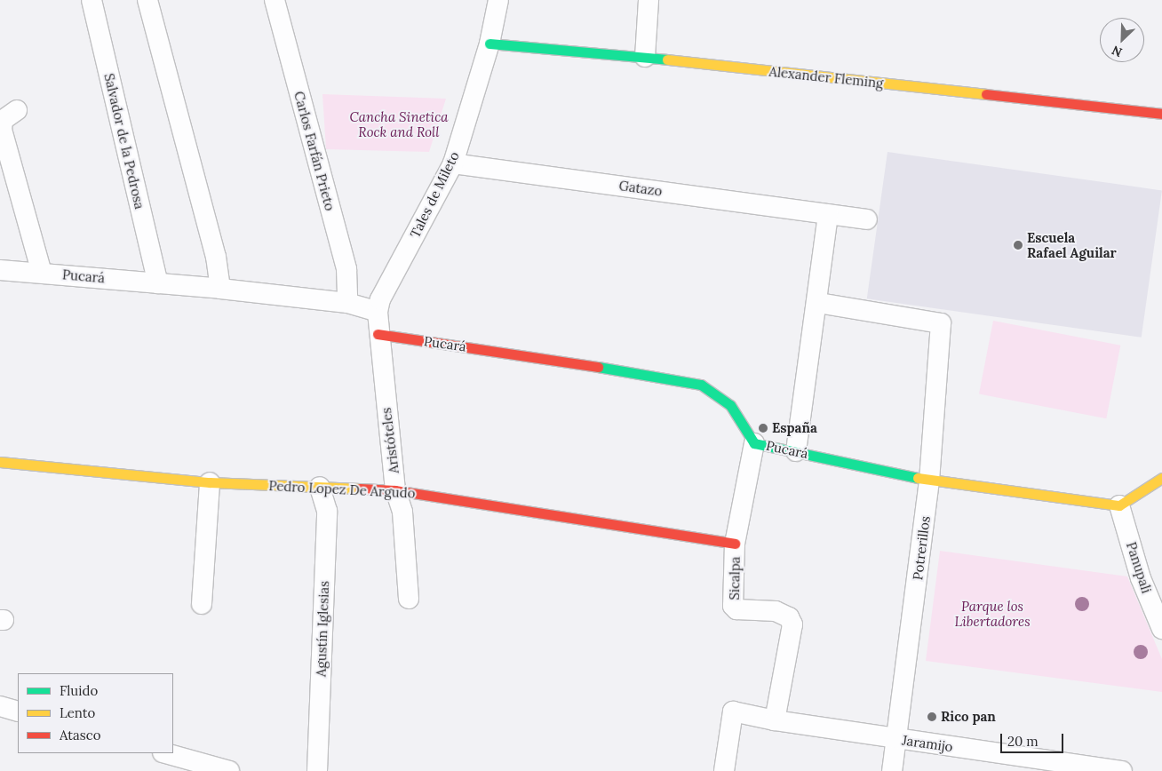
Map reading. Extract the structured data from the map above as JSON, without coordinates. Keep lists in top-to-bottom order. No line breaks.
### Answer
{"streets":{"street":["Alexander Fleming","Salvador de la Pedrosa","Carlos Farfán Prieto","Gatazo","Tales de Mileto","Pucará","Aristóteles","Pedro Lopez De Argudo","Potrerillos","Panupali","Sicalpa","Agustín Iglesias","Jaramijo"]},"crossings":[["Alexander Fleming","Tales de Mileto"],["Salvador de la Pedrosa","Pucará"],["Carlos Farfán Prieto","Pucará"],["Gatazo","Tales de Mileto"],["Tales de Mileto","Pucará"],["Tales de Mileto","Aristóteles"],["Pucará","Aristóteles"],["Pucará","Potrerillos"],["Pucará","Panupali"],["Pucará","Sicalpa"],["Aristóteles","Pedro Lopez De Argudo"],["Pedro Lopez De Argudo","Sicalpa"],["Pedro Lopez De Argudo","Agustín Iglesias"],["Potrerillos","Jaramijo"],["Sicalpa","Jaramijo"]],"parks":["Cancha Sinetica Rock and Roll","Parque los Libertadores"],"places":["Escuela Rafael Aguilar","España","Rico pan"],"legend":["Fluido","Lento","Atasco"],"scale_bar":"20 m","north":"bottom left"}
